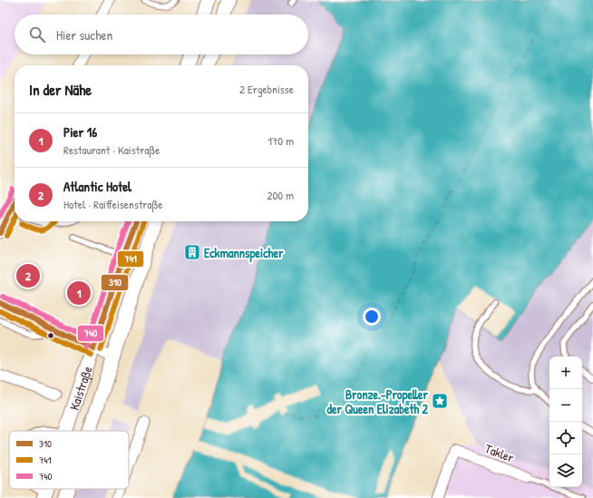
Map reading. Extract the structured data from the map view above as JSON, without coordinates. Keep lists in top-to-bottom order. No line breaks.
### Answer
{"streets":{"main road":["Kaistraße"],"street":["Takler"]},"places":{"building":["Eckmannspeicher"],"place":["Bronze.-Propeller der Queen Elizabeth 2"]},"lines":["transit line 740","transit line 310","transit line 741"],"legend":["310","741","740"],"page":{"search":"Hier suchen","heading":["In der Nähe","2 Ergebnisse"],"list":[{"mark":"1","name":"Pier 16","note":"Restaurant · Kaistraße","value":"170 m"},{"mark":"2","name":"Atlantic Hotel","note":"Hotel · Raiffeisenstraße","value":"200 m"}],"pins":["2","1"],"map_buttons":["+","−"]}}
